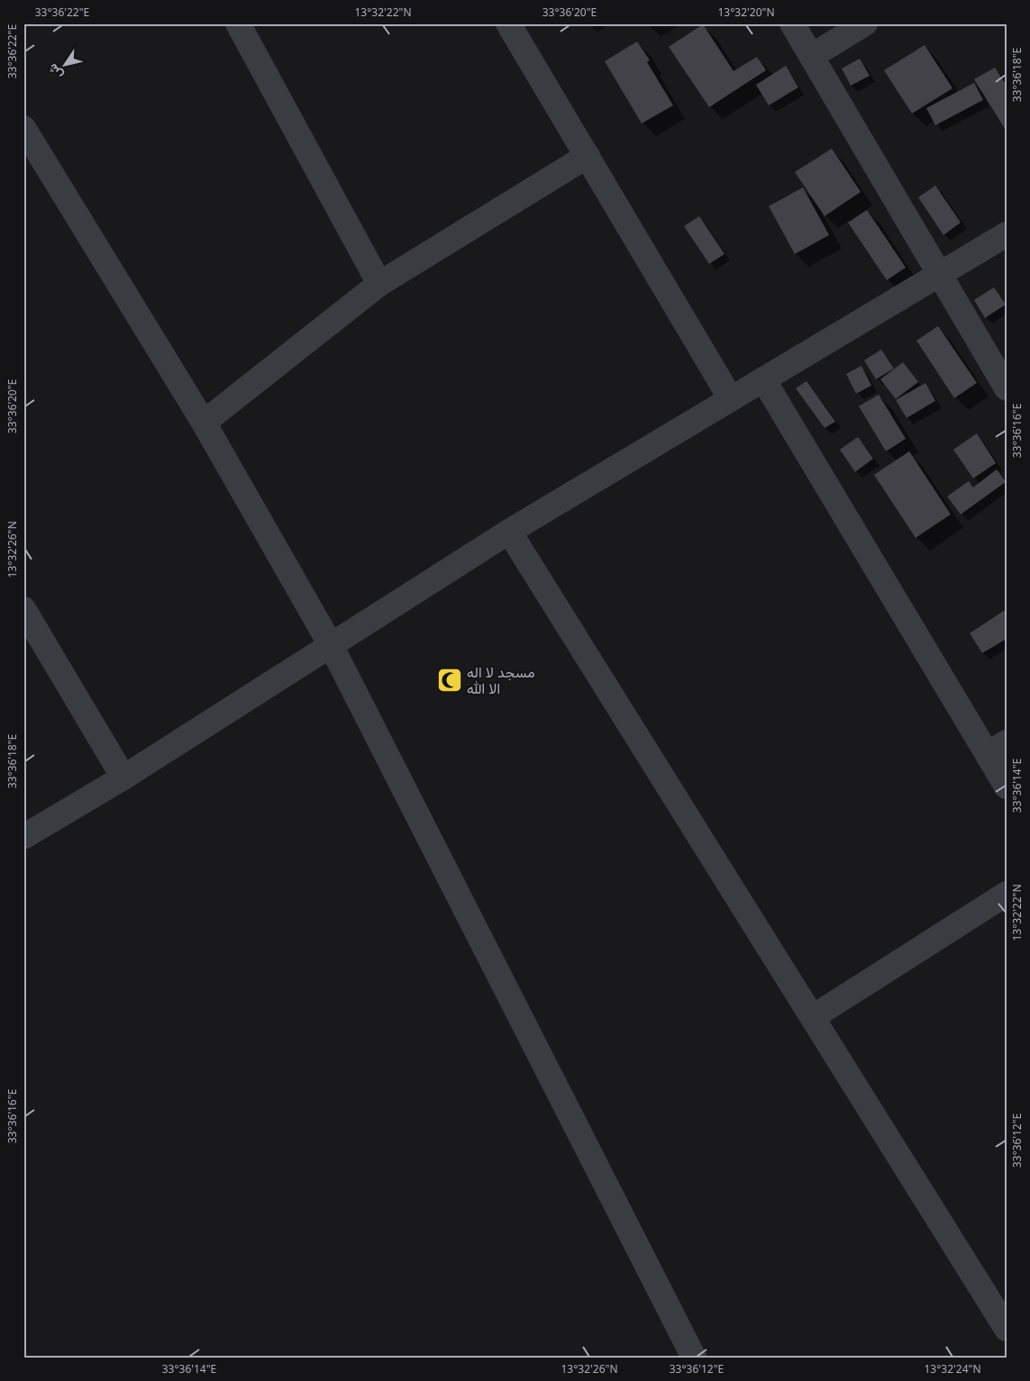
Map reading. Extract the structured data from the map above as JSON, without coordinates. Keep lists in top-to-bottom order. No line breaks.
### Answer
{"places":{"mosque":["مسجد لا اله الا الله"]},"north":"bottom left","coordinates":["33°36'22\"E","13°32'22\"N","33°36'20\"E","13°32'20\"N","33°36'18\"E","33°36'16\"E","13°32'26\"N","33°36'14\"E","33°36'12\"E","13°32'24\"N"]}
